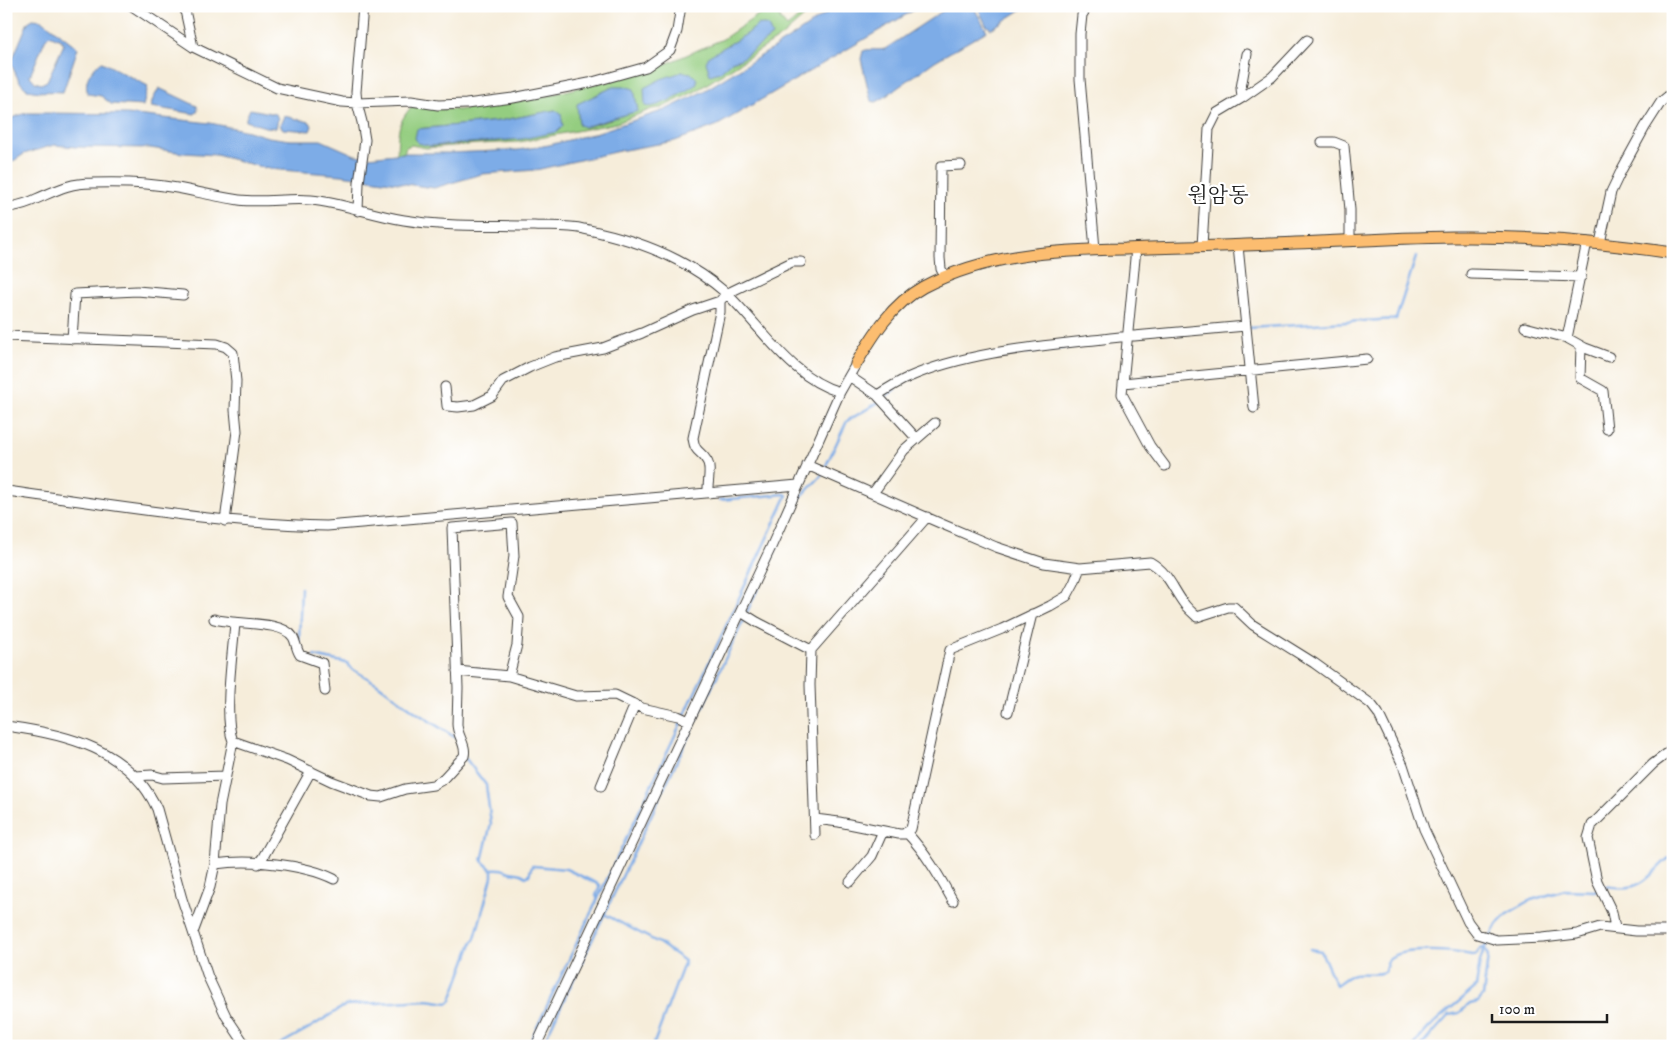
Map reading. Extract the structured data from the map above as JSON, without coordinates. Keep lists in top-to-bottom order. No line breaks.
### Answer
{"districts":["원암동"],"scale_bar":"100 m"}
